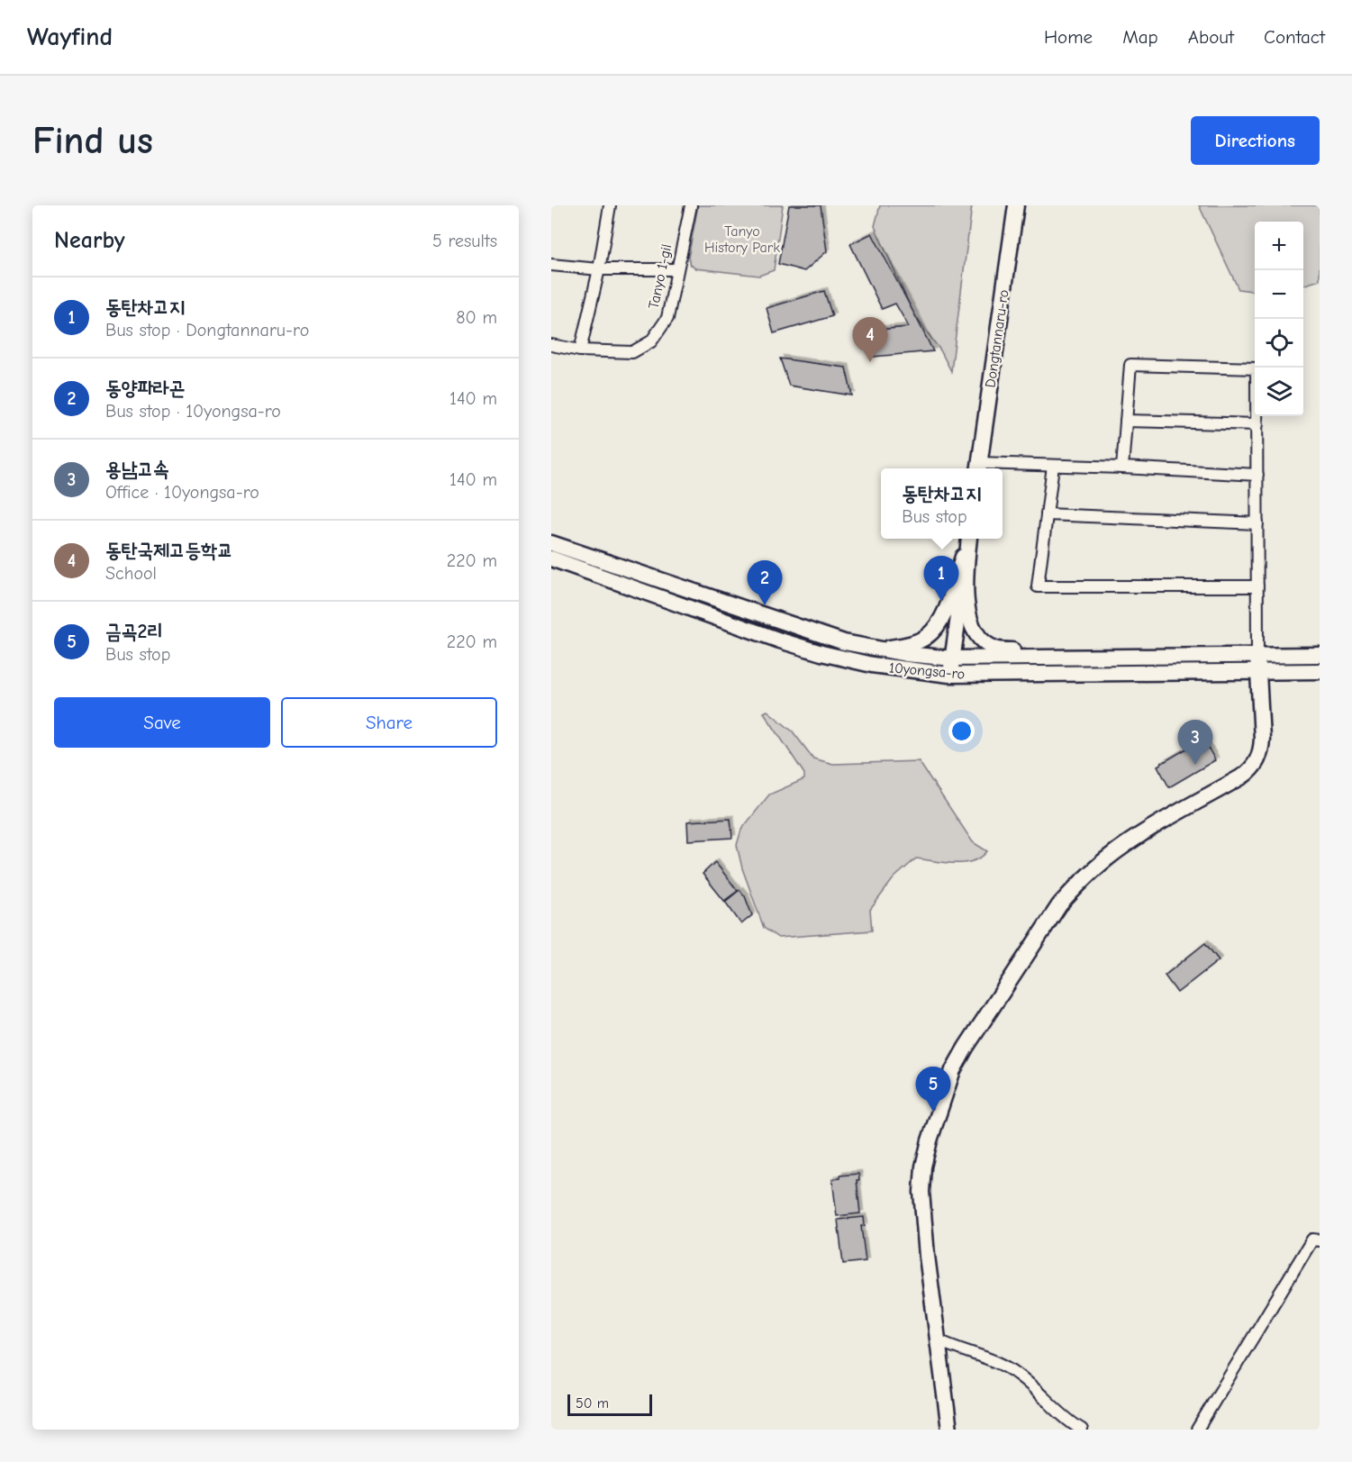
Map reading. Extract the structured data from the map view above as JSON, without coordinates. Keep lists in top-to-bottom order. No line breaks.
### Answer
{"streets":{"street":["Tanyo 1-gil","Dongtannaru-ro","10yongsa-ro"]},"parks":["Tanyo History Park"],"scale_bar":"50 m","page":{"header":"Wayfind","nav":["Home","Map","About","Contact"],"buttons":["Directions",["Save","Share"]],"title":"Find us","heading":["Nearby","5 results"],"map_buttons":["+","−"],"list":[{"mark":"1","name":"동탄차고지","note":"Bus stop · Dongtannaru-ro","value":"80 m"},{"mark":"2","name":"동양파라곤","note":"Bus stop · 10yongsa-ro","value":"140 m"},{"mark":"3","name":"용남고속","note":"Office · 10yongsa-ro","value":"140 m"},{"mark":"4","name":"동탄국제고등학교","note":"School","value":"220 m"},{"mark":"5","name":"금곡2리","note":"Bus stop","value":"220 m"}],"pins":["4","1","2","3","5"],"popup":["동탄차고지","Bus stop"],"scale":"50 m"}}
